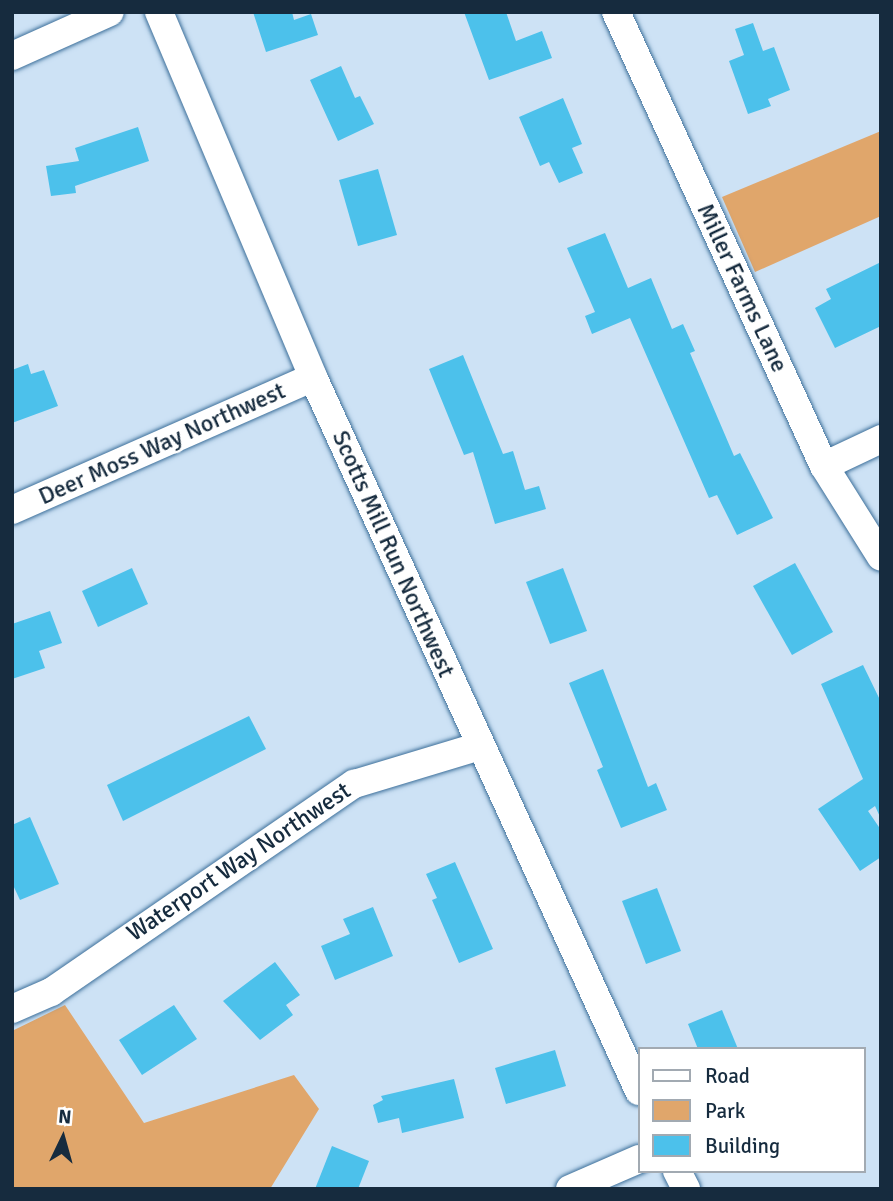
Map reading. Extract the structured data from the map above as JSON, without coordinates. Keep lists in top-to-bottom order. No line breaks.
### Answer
{"streets":{"street":["Miller Farms Lane","Deer Moss Way Northwest","Scotts Mill Run Northwest","Waterport Way Northwest"]},"crossings":[["Deer Moss Way Northwest","Scotts Mill Run Northwest"],["Scotts Mill Run Northwest","Waterport Way Northwest"]],"legend":["Road","Park","Building"],"north":"top"}
